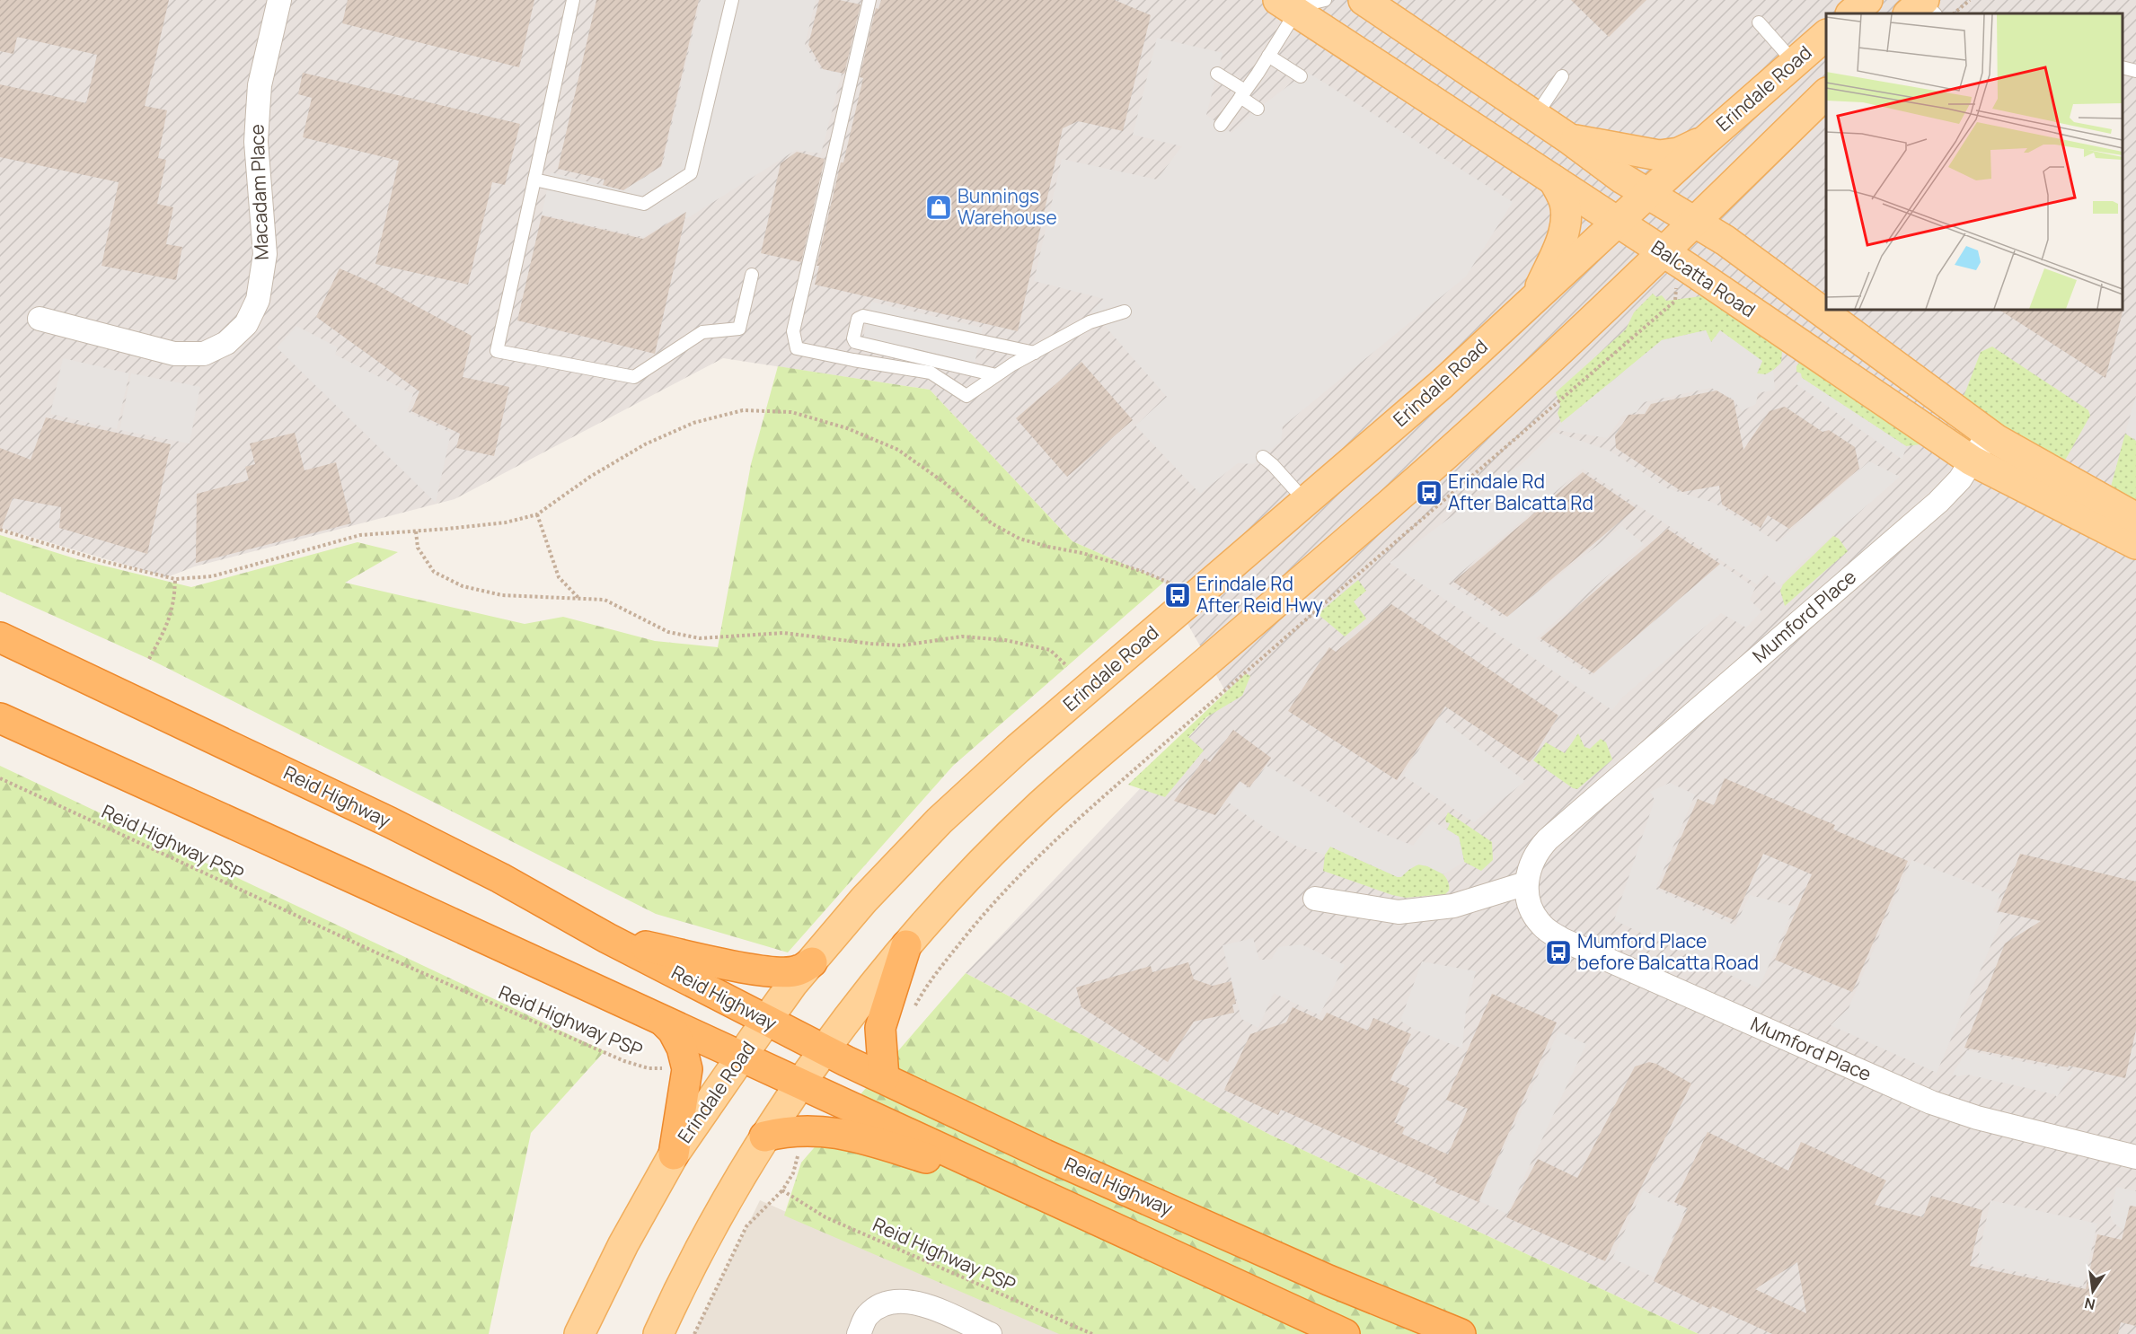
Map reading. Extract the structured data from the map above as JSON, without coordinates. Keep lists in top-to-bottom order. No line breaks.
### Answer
{"streets":{"highway":["Reid Highway"],"main road":["Erindale Road","Balcatta Road"],"street":["Macadam Place","Mumford Place"],"path":["Reid Highway PSP"]},"crossings":[["Erindale Road","Balcatta Road"],["Erindale Road","Reid Highway"],["Balcatta Road","Mumford Place"]],"places":{"shop":["Bunnings Warehouse"],"bus stop":["Erindale Rd After Balcatta Rd","Erindale Rd After Reid Hwy","Mumford Place before Balcatta Road"]},"north":"bottom"}
